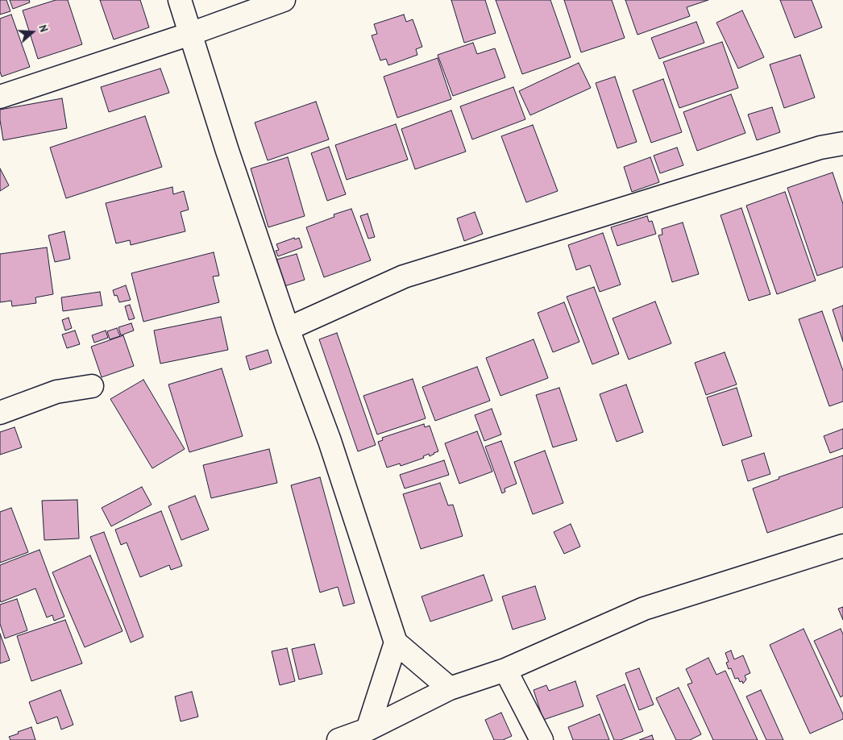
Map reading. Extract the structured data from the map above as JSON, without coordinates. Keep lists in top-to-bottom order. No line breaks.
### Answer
{"north":"right"}
